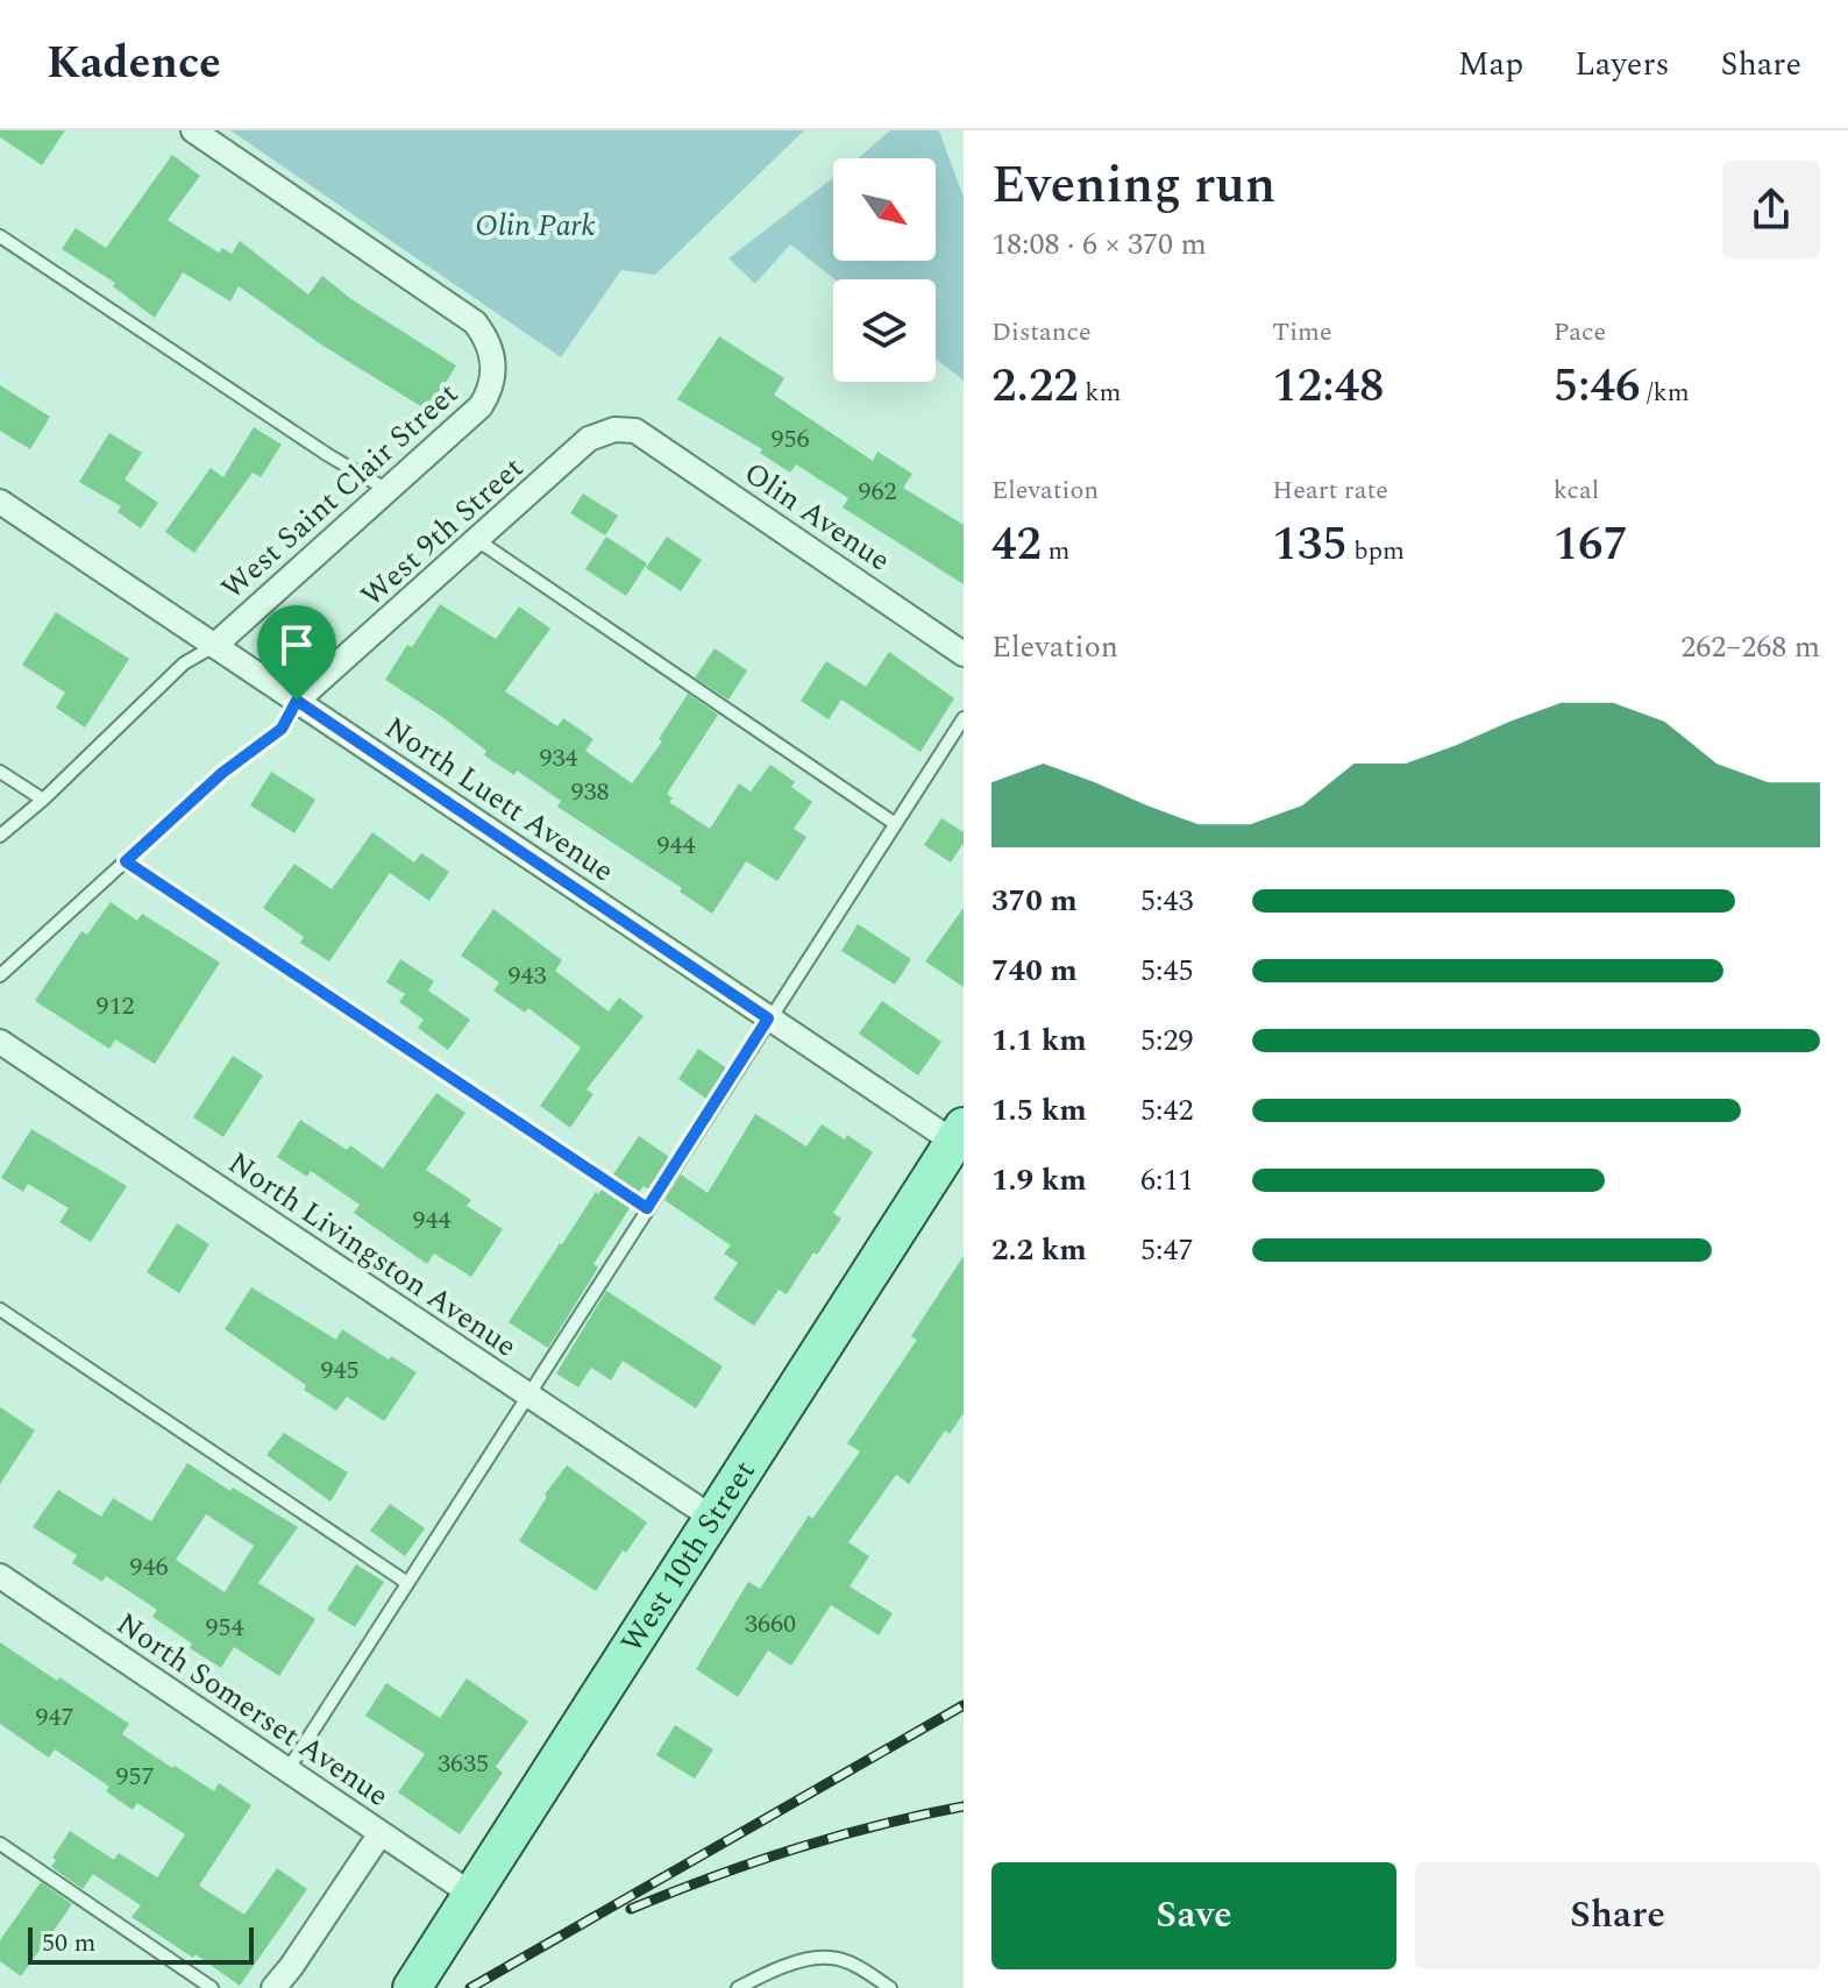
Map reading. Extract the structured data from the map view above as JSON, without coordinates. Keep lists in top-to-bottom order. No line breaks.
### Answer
{"streets":{"main road":["West 10th Street"],"street":["West Saint Clair Street","Olin Avenue","West 9th Street","North Luett Avenue","North Livingston Avenue","North Somerset Avenue"]},"crossings":[["West Saint Clair Street","North Luett Avenue"],["Olin Avenue","West 9th Street"],["West 9th Street","North Luett Avenue"],["North Luett Avenue","West 10th Street"],["North Livingston Avenue","West 10th Street"],["West 10th Street","North Somerset Avenue"]],"parks":["Olin Park"],"house_numbers":["956","962","934","938","944","943","912","944","945","946","3660","954","947","3635","957"],"scale_bar":"50 m","north":"bottom right","page":{"header":"Kadence","nav":["Map","Layers","Share"],"heading":["Evening run","18:08 · 6 × 370 m"],"stats":[["Distance","2.22 km"],["Time","12:48"],["Pace","5:46 /km"],["Elevation","42 m"],["Heart rate","135 bpm"],["kcal","167"]],"chart":["Elevation","262–268 m"],"list":[{"name":"370 m","note":"5:43"},{"name":"740 m","note":"5:45"},{"name":"1.1 km","note":"5:29"},{"name":"1.5 km","note":"5:42"},{"name":"1.9 km","note":"6:11"},{"name":"2.2 km","note":"5:47"}],"buttons":["Save","Share"],"scale":"50 m"}}
